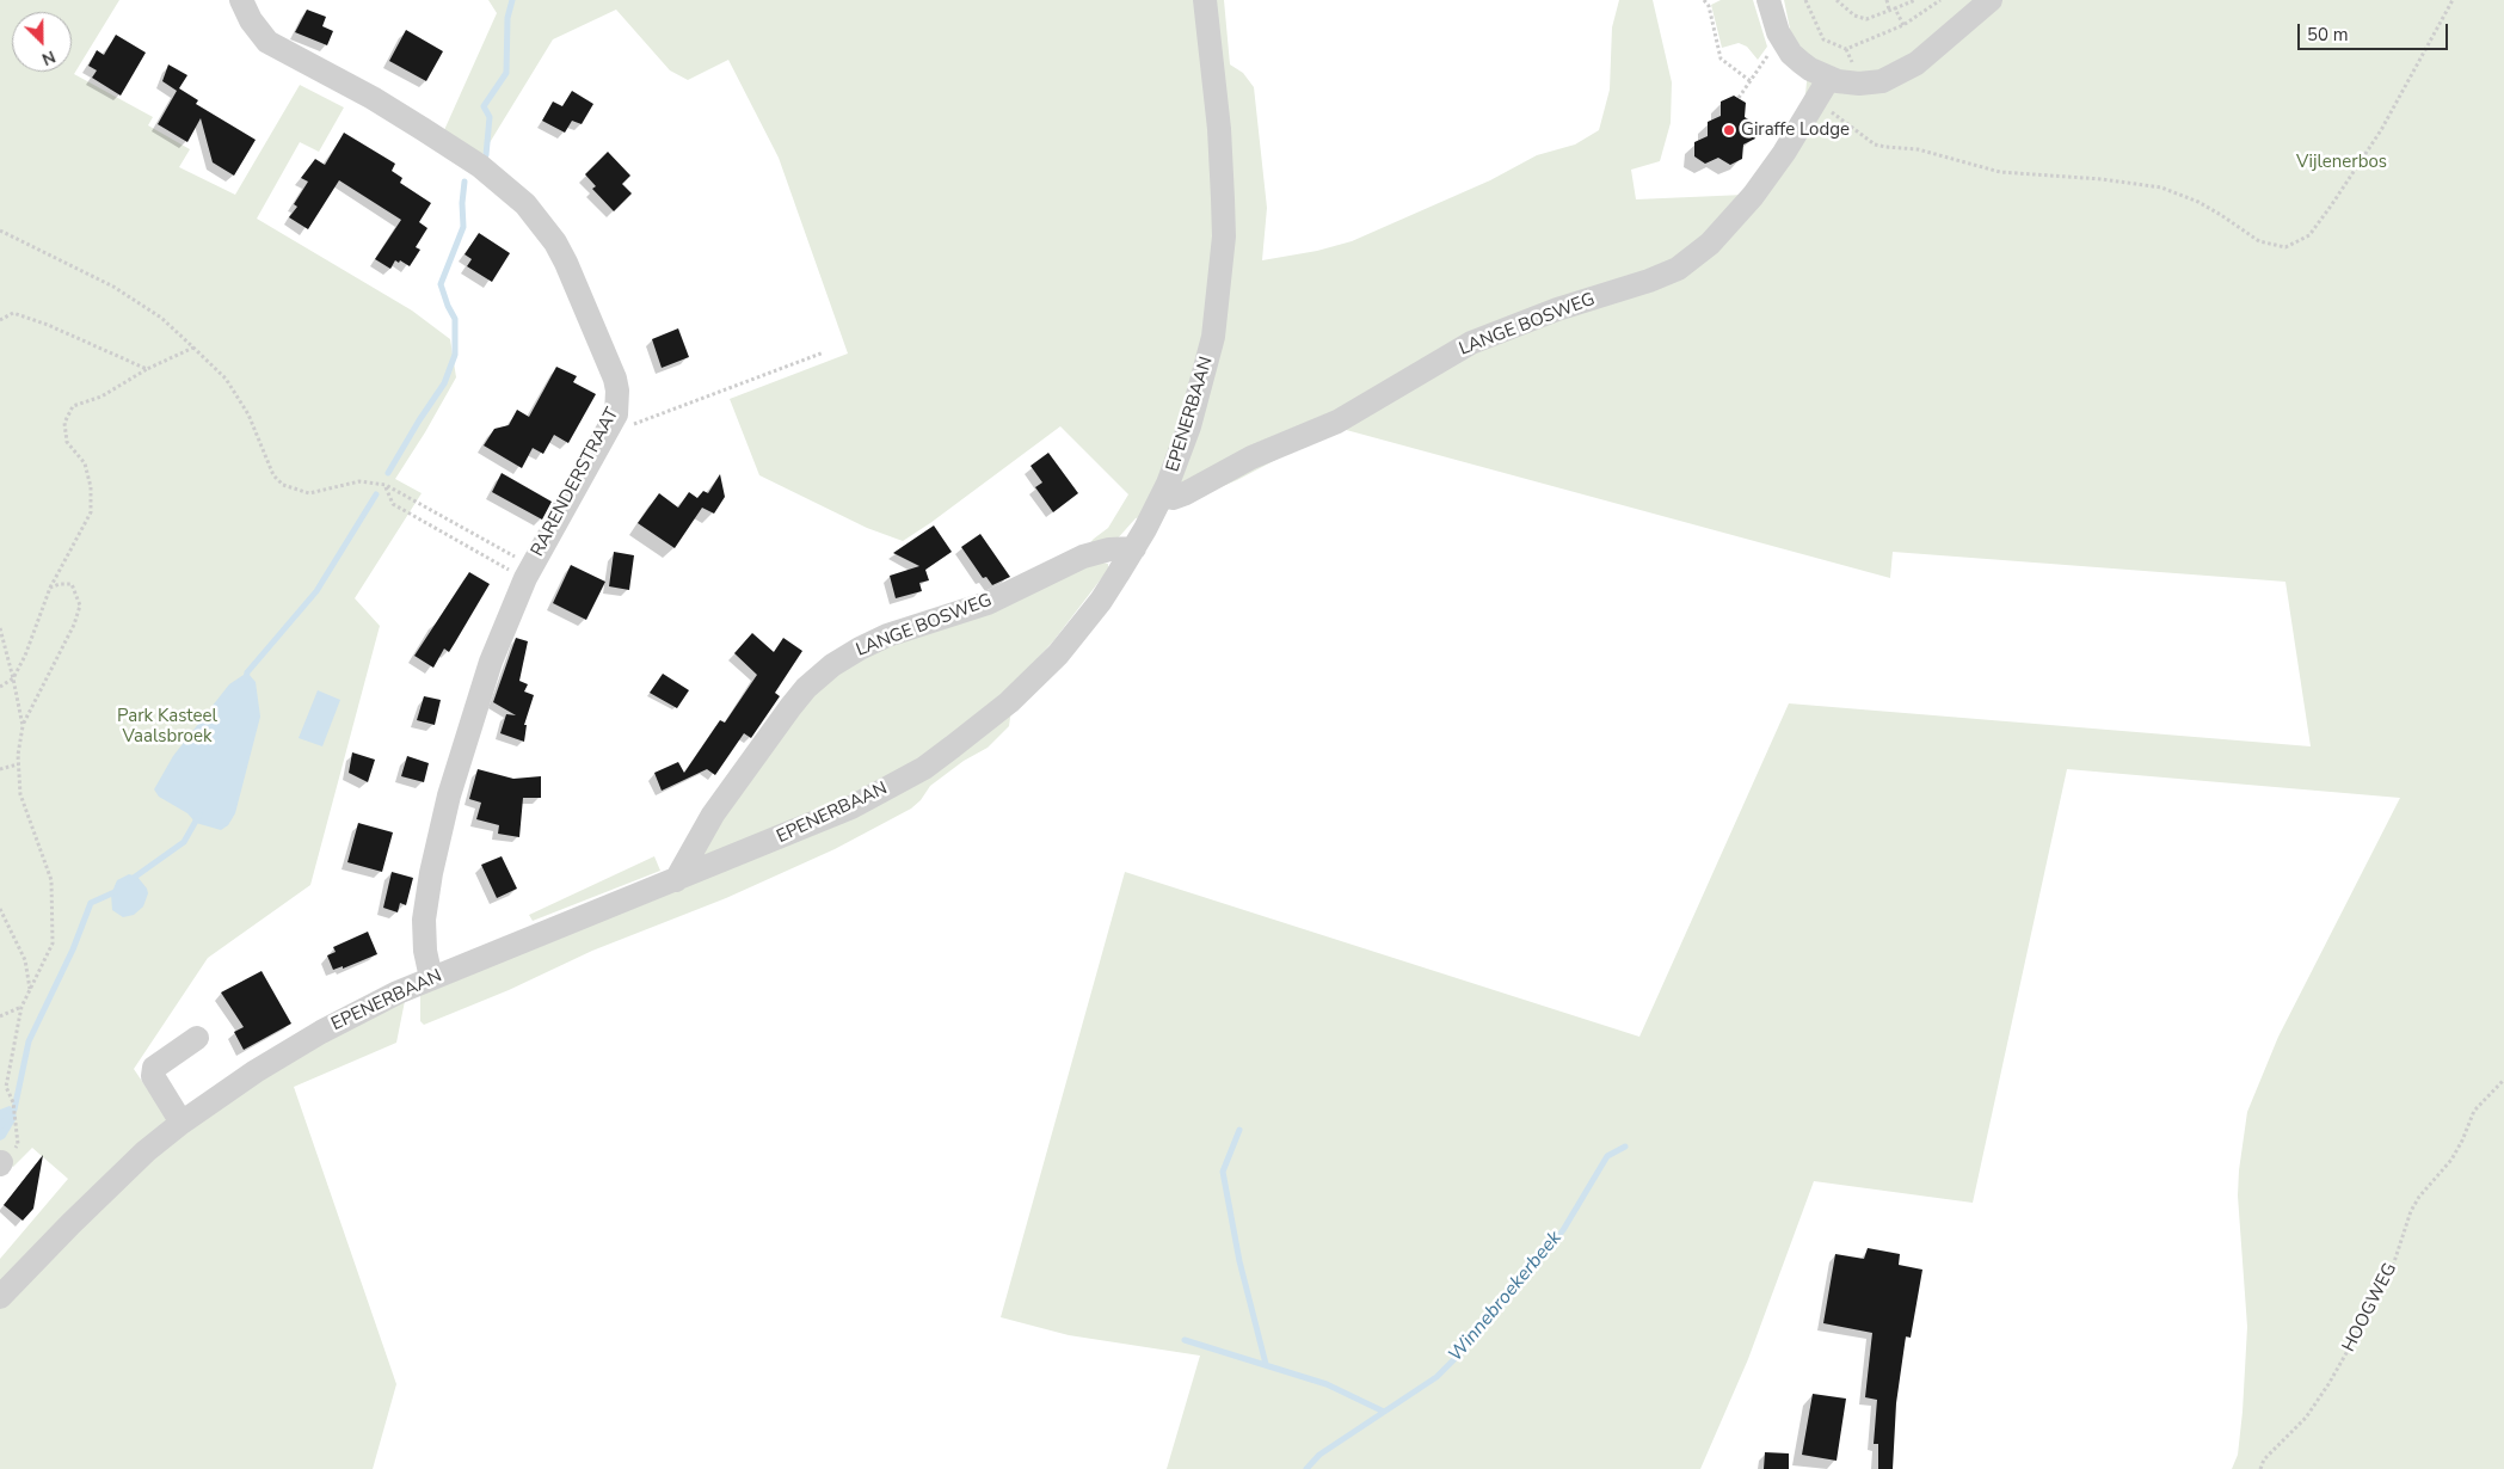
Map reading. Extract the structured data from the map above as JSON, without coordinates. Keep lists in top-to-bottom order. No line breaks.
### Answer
{"streets":{"street":["LANGE BOSWEG","EPENERBAAN","RARENDERSTRAAT"],"path":["HOOGWEG"]},"crossings":[["LANGE BOSWEG","EPENERBAAN"],["EPENERBAAN","RARENDERSTRAAT"]],"water":["Winnebroekerbeek"],"parks":["Vijlenerbos","Park Kasteel Vaalsbroek"],"places":["Giraffe Lodge"],"scale_bar":"50 m","north":"bottom right"}
